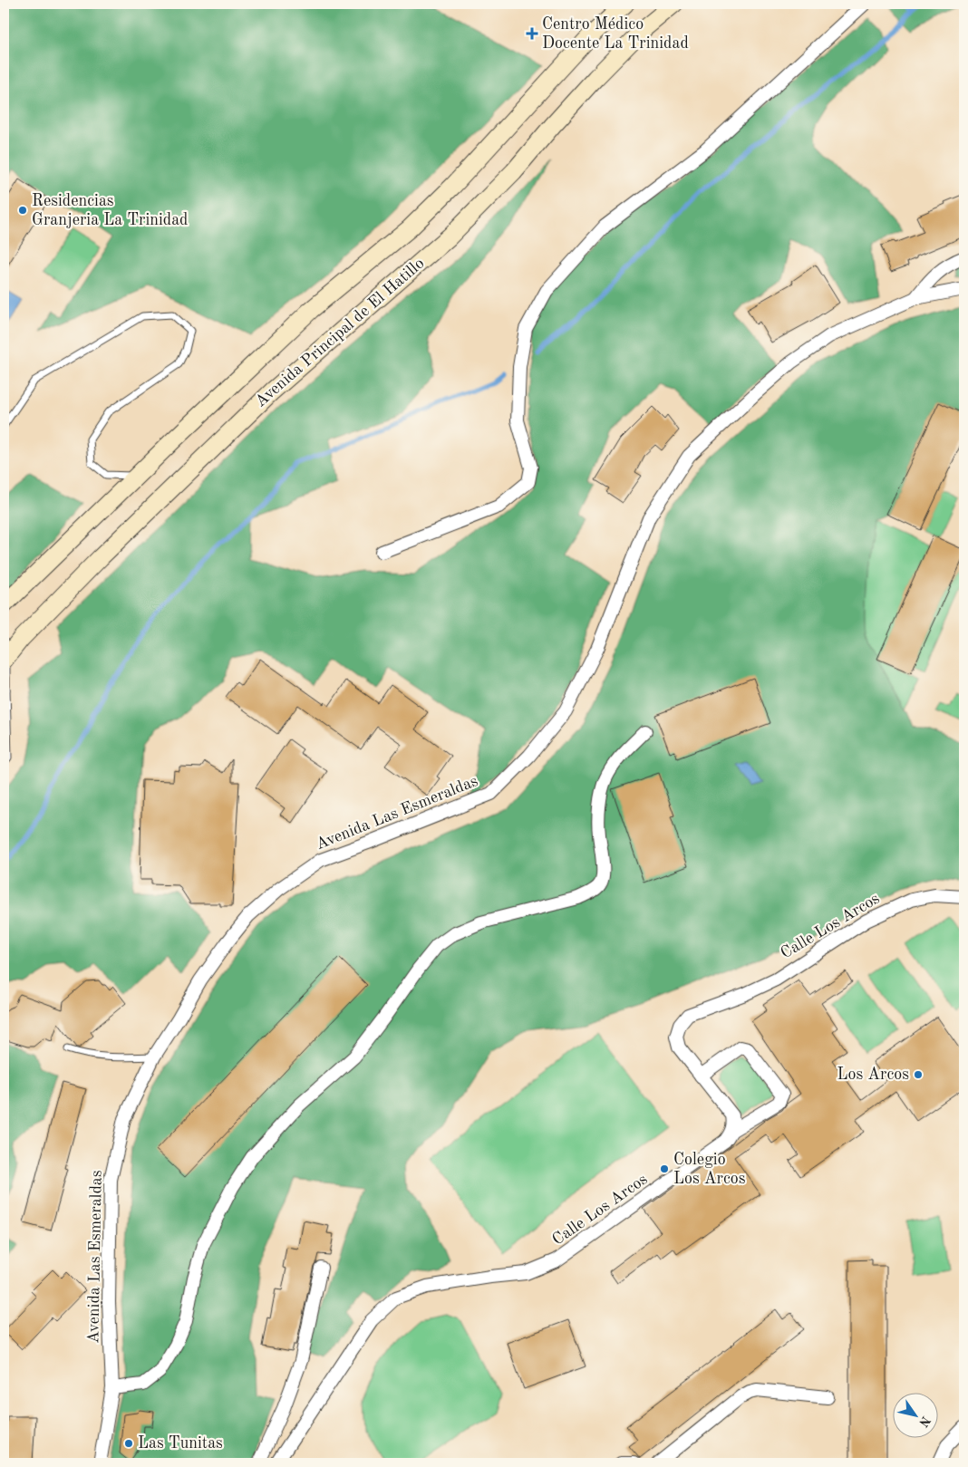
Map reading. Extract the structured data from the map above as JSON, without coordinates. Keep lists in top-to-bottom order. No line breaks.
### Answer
{"streets":{"main road":["Avenida Principal de El Hatillo"],"street":["Avenida Las Esmeraldas","Calle Los Arcos"]},"places":{"health":["Centro Médico Docente La Trinidad"],"other":["Residencias Granjeria La Trinidad","Los Arcos","Colegio Los Arcos","Las Tunitas"]},"north":"bottom right"}
